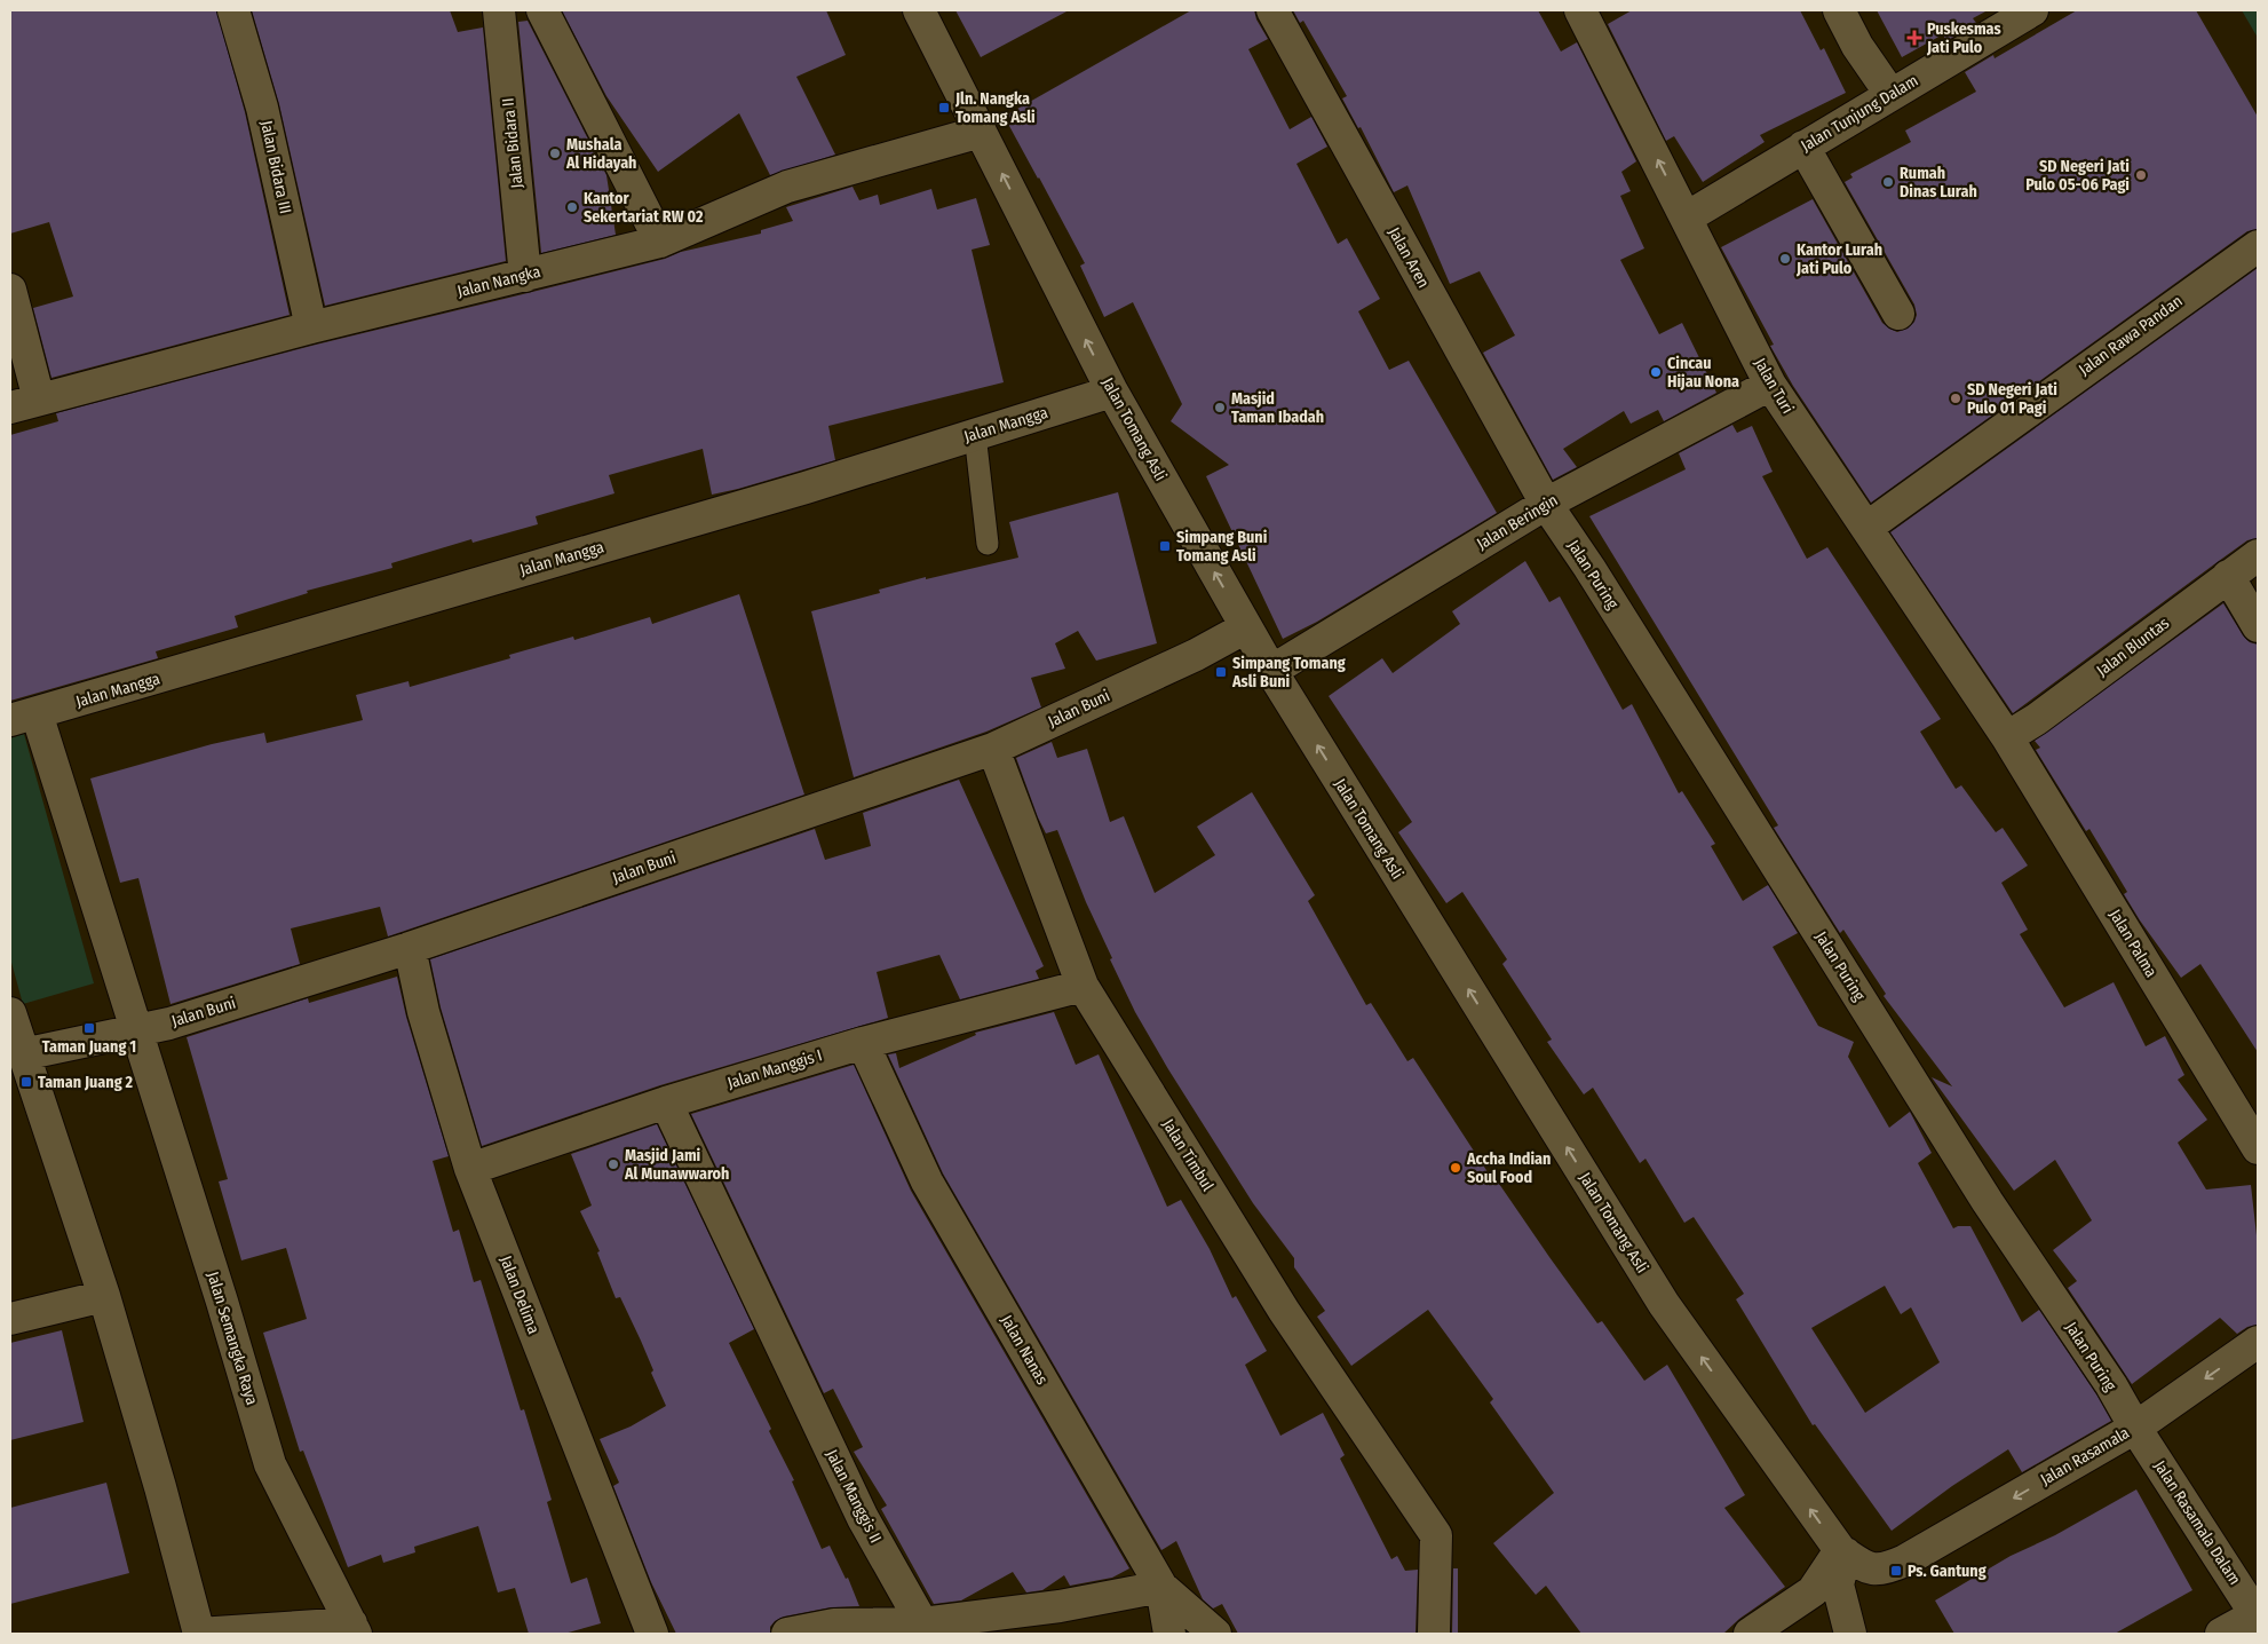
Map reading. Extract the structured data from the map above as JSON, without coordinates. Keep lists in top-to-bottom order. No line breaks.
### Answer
{"streets":{"street":["Jalan Tunjung Dalam","Jalan Bidara II","Jalan Bidara III","Jalan Aren","Jalan Nangka","Jalan Rawa Pandan","Jalan Turi","Jalan Mangga","Jalan Tomang Asli","Jalan Beringin","Jalan Puring","Jalan Bluntas","Jalan Buni","Jalan Palma","Jalan Manggis I","Jalan Timbul","Jalan Delima","Jalan Semangka Raya","Jalan Nanas","Jalan Rasamala","Jalan Manggis II","Jalan Rasamala Dalam"]},"crossings":[["Jalan Tunjung Dalam","Jalan Turi"],["Jalan Bidara II","Jalan Nangka"],["Jalan Bidara III","Jalan Nangka"],["Jalan Aren","Jalan Beringin"],["Jalan Aren","Jalan Puring"],["Jalan Nangka","Jalan Tomang Asli"],["Jalan Rawa Pandan","Jalan Turi"],["Jalan Turi","Jalan Beringin"],["Jalan Turi","Jalan Bluntas"],["Jalan Turi","Jalan Palma"],["Jalan Mangga","Jalan Tomang Asli"],["Jalan Mangga","Jalan Semangka Raya"],["Jalan Tomang Asli","Jalan Beringin"],["Jalan Tomang Asli","Jalan Buni"],["Jalan Tomang Asli","Jalan Rasamala"],["Jalan Beringin","Jalan Puring"],["Jalan Puring","Jalan Rasamala"],["Jalan Puring","Jalan Rasamala Dalam"],["Jalan Bluntas","Jalan Palma"],["Jalan Buni","Jalan Timbul"],["Jalan Buni","Jalan Delima"],["Jalan Buni","Jalan Semangka Raya"],["Jalan Manggis I","Jalan Timbul"],["Jalan Manggis I","Jalan Delima"],["Jalan Manggis I","Jalan Nanas"],["Jalan Manggis I","Jalan Manggis II"],["Jalan Rasamala","Jalan Rasamala Dalam"]],"one_way":["Jalan Tomang Asli","Jalan Rasamala"],"places":{"health":["Puskesmas Jati Pulo"],"transit":["Jln. Nangka Tomang Asli","Simpang Buni Tomang Asli","Simpang Tomang Asli Buni","Taman Juang 1","Taman Juang 2","Ps. Gantung"],"other":["Mushala Al Hidayah","SD Negeri Jati Pulo 05-06 Pagi","Rumah Dinas Lurah","Kantor Sekertariat RW 02","Kantor Lurah Jati Pulo","Cincau Hijau Nona","SD Negeri Jati Pulo 01 Pagi","Masjid Taman Ibadah","Masjid Jami Al Munawwaroh","Accha Indian Soul Food"]}}
